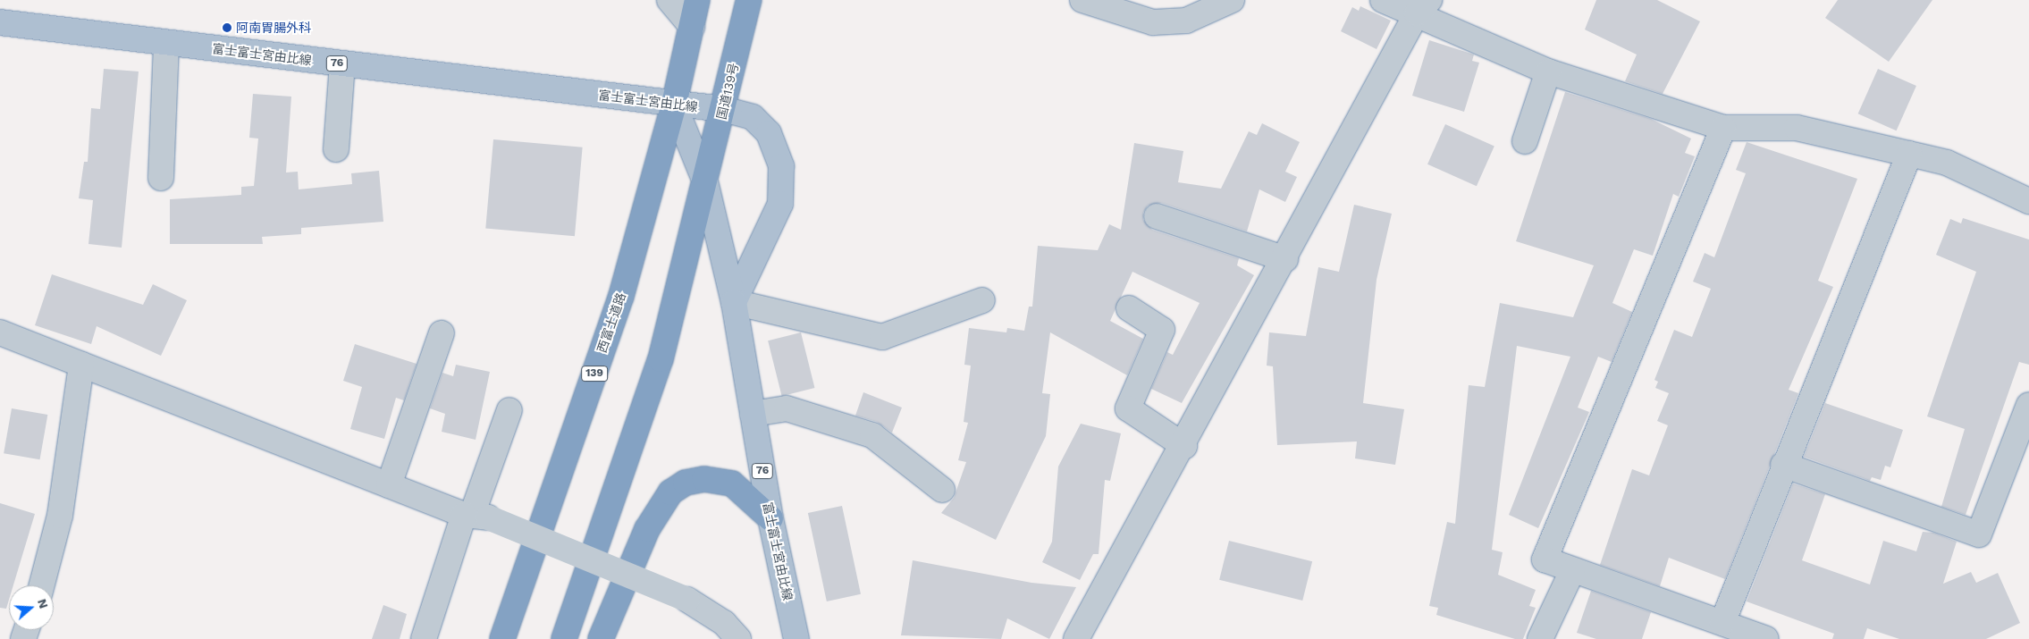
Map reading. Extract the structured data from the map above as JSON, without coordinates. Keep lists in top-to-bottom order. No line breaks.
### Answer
{"streets":{"highway":["国道139号","西富士道路","139"],"main road":["富士富士宮由比線","76"]},"crossings":[["富士富士宮由比線","国道139号"],["富士富士宮由比線","西富士道路"],["富士富士宮由比線","139"],["西富士道路","139"]],"places":["阿南胃腸外科"],"north":"right"}
